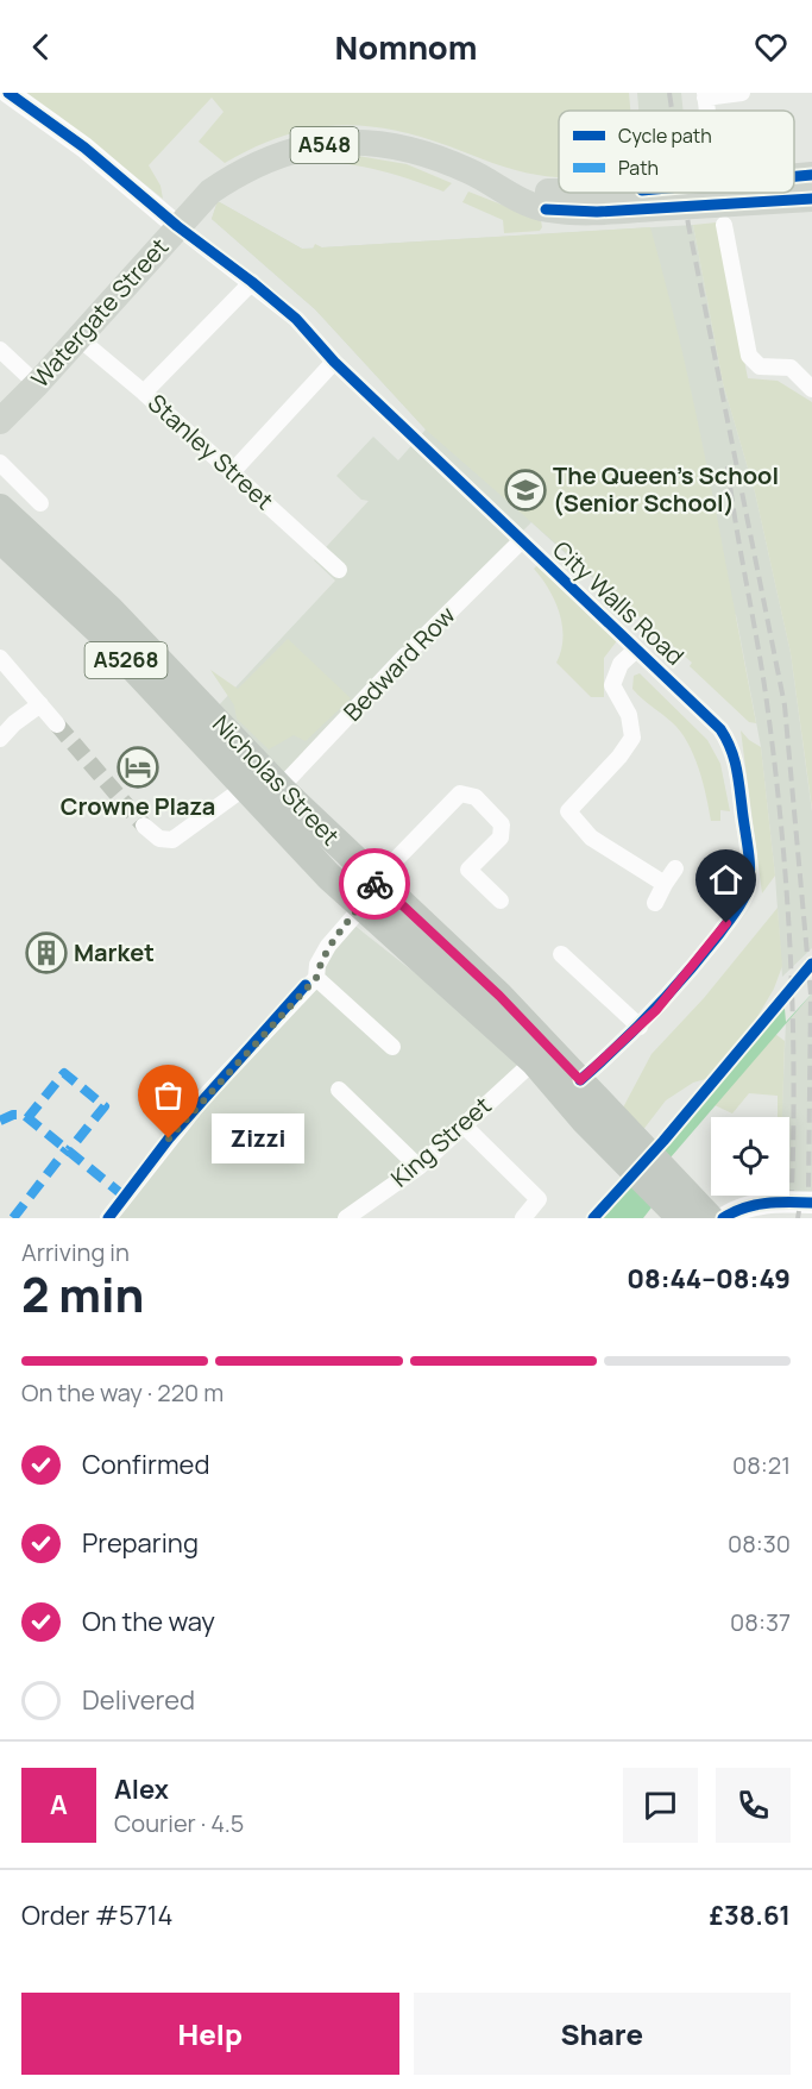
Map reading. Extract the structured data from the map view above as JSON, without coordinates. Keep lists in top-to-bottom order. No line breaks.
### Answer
{"streets":{"highway":["A5268","Nicholas Street"],"main road":["A548","Watergate Street"],"street":["Stanley Street","City Walls Road","Bedward Row","King Street"]},"crossings":[["A548","Watergate Street"],["Watergate Street","Stanley Street"],["Watergate Street","City Walls Road"],["City Walls Road","A5268"],["City Walls Road","Bedward Row"],["A5268","Nicholas Street"],["A5268","King Street"],["Bedward Row","Nicholas Street"],["Nicholas Street","King Street"]],"places":{"school or university":["The Queen's School (Senior School)"],"hotel":["Crowne Plaza"],"building":["Market"],"other":["Zizzi"]},"legend":["Cycle path","Path"],"page":{"header":"Nomnom","bubble":"Zizzi","heading":["2 min","Arriving in","08:44–08:49"],"panel":["Alex","Courier · 4.5","Order #5714","£38.61"],"bar":"On the way · 220 m","list":[["Confirmed","08:21"],["Preparing","08:30"],["On the way","08:37"],"Delivered"],"round":"A","buttons":["Help","Share"]}}
